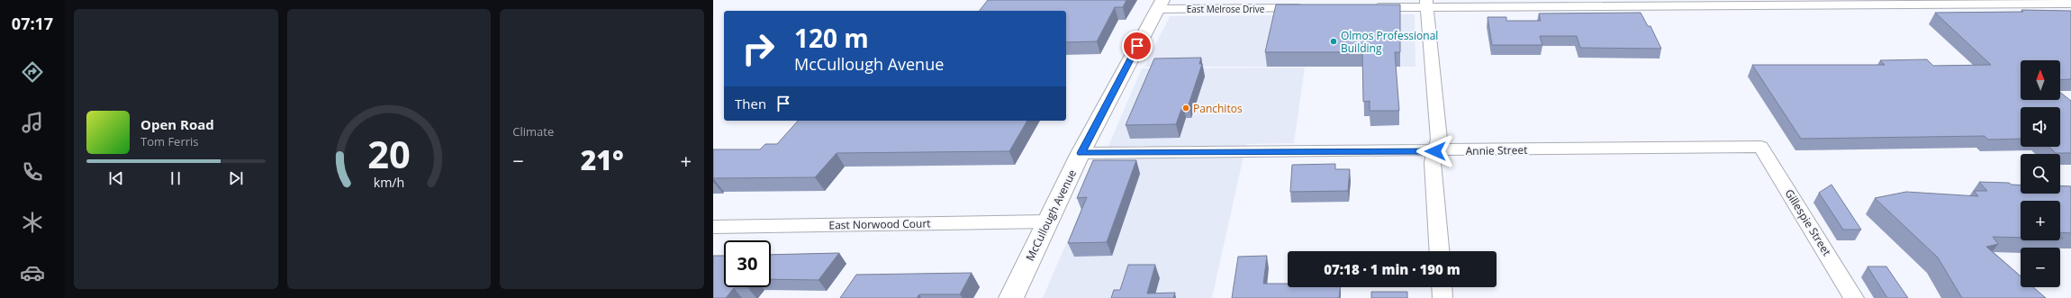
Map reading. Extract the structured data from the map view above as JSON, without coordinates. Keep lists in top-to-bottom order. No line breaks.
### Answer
{"streets":{"main road":["McCullough Avenue"],"street":["East Melrose Drive","Annie Street","Gillespie Street","East Norwood Court"]},"crossings":[["East Melrose Drive","McCullough Avenue"],["Annie Street","McCullough Avenue"],["Annie Street","Gillespie Street"],["McCullough Avenue","East Norwood Court"]],"places":["Olmos Professional Building","Panchitos"],"north":"top","page":{"tabs":"07:17","tile":"Climate","turn":["120 m","McCullough Avenue"],"map_buttons":["+","−"],"then":"Then","song":["Open Road","Tom Ferris"],"heat":["−","21°","+"],"limit":"30","trip":"07:18 · 1 min · 190 m","gauge":["20","km/h"]}}
